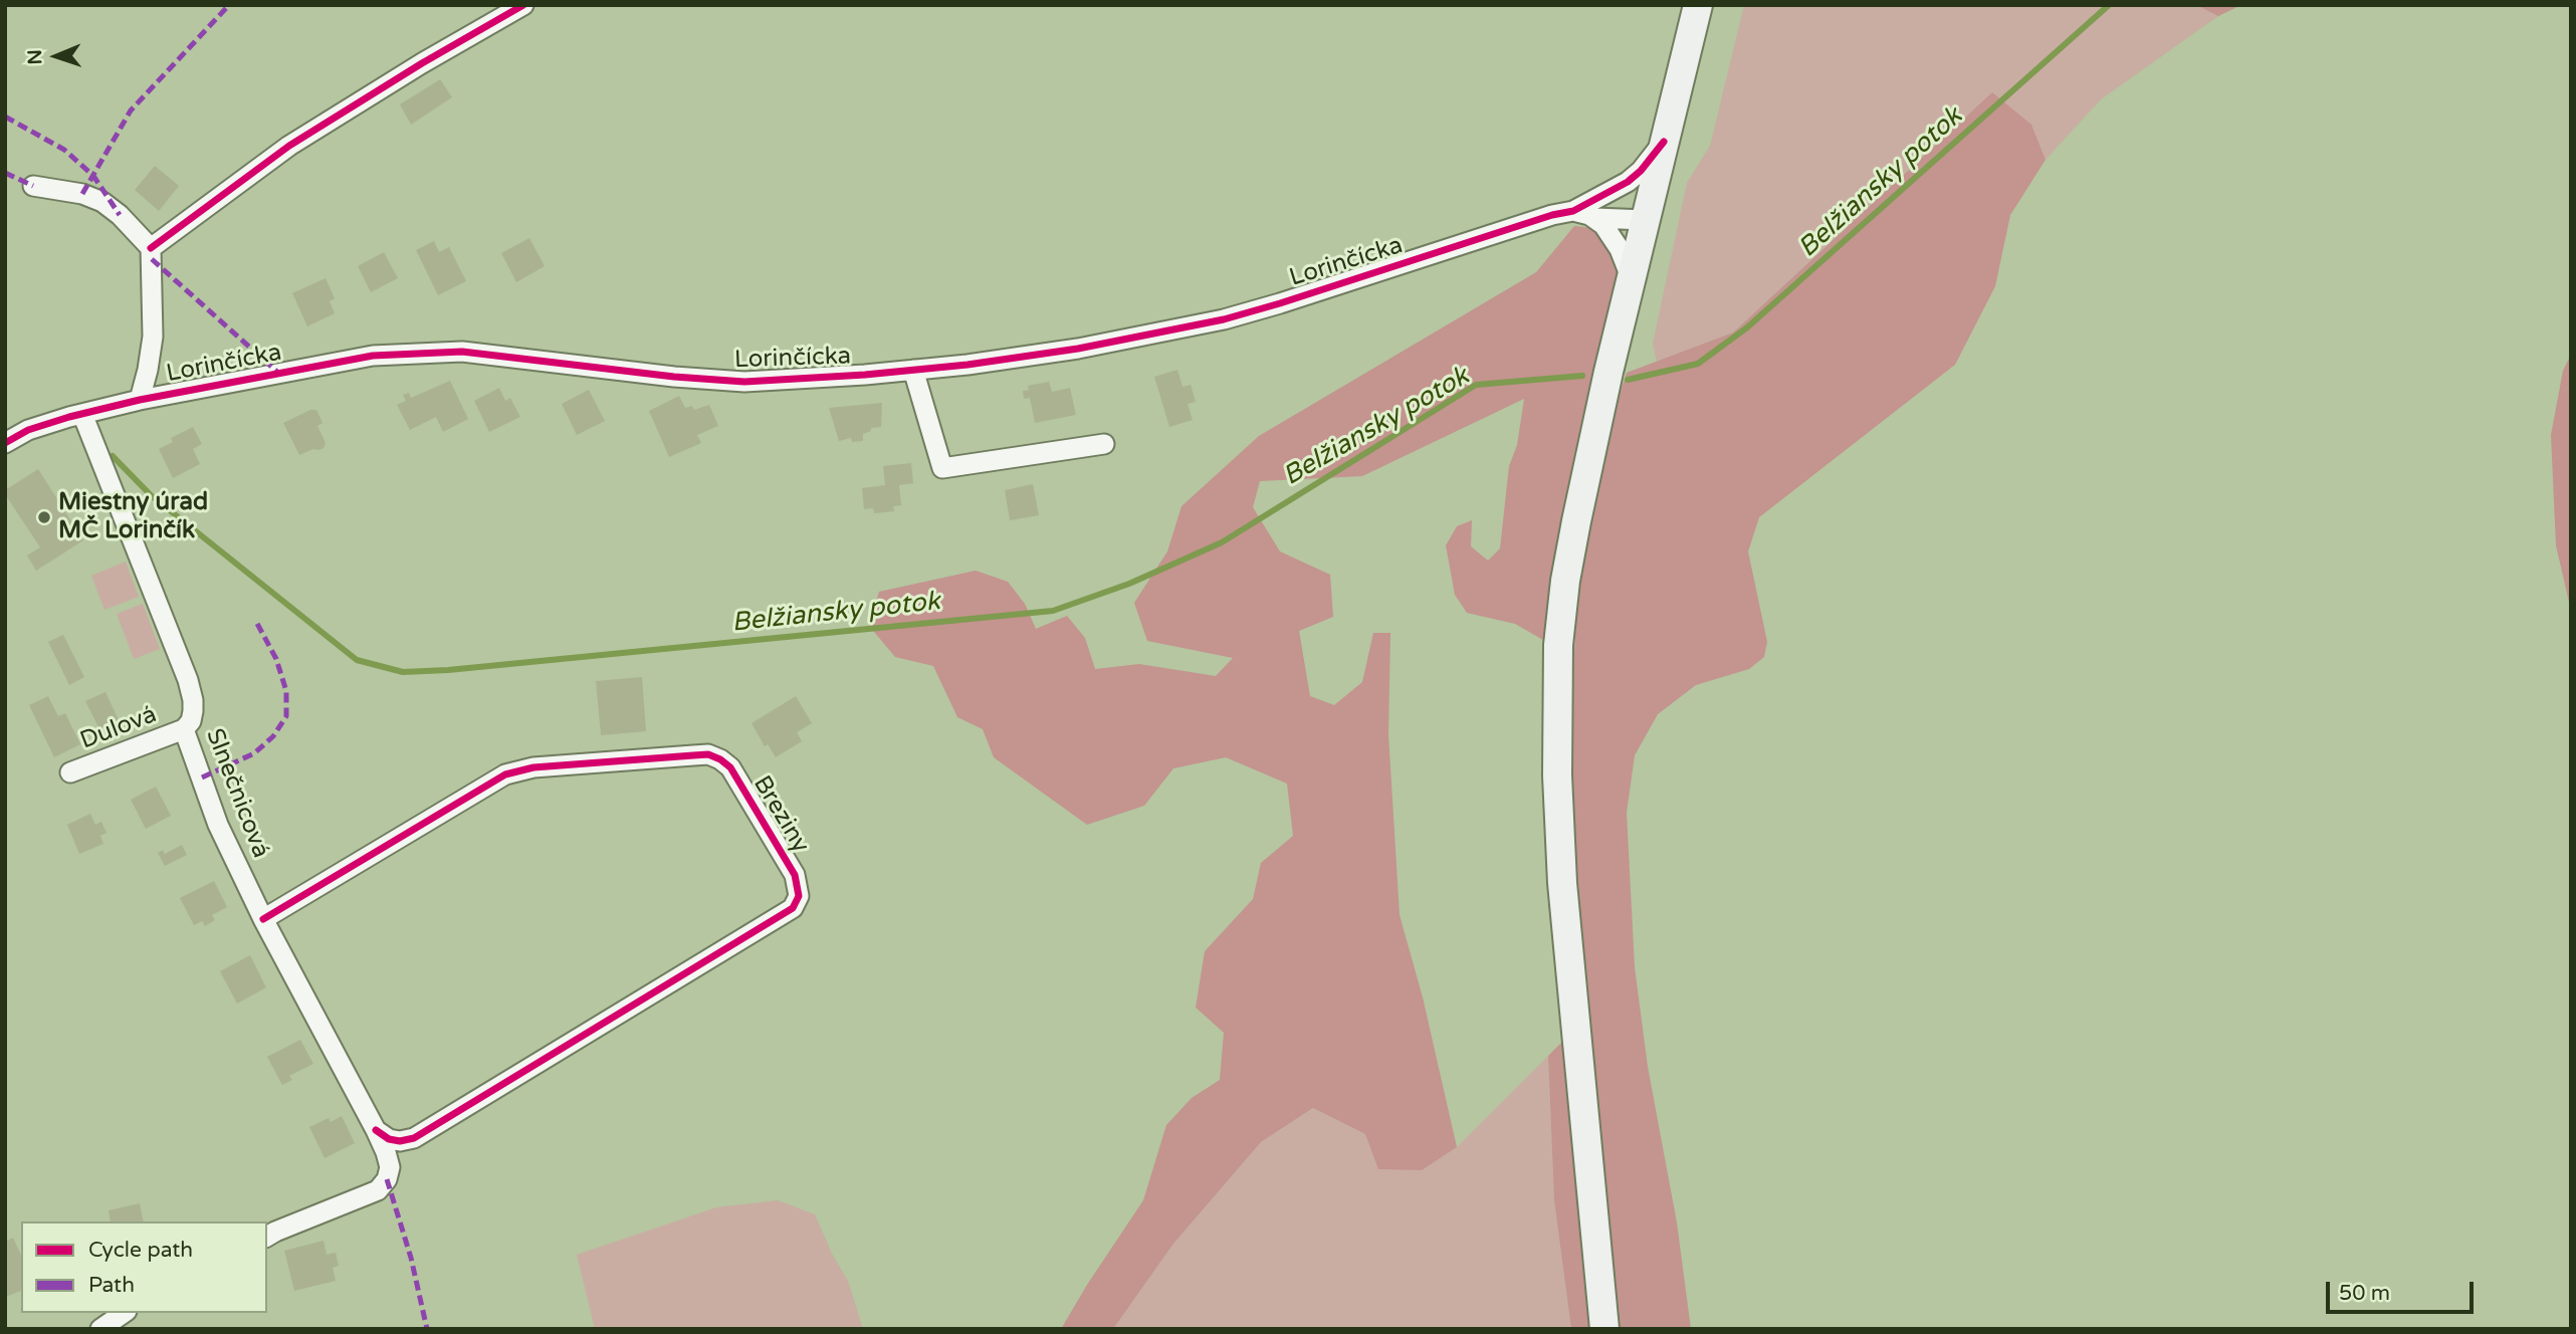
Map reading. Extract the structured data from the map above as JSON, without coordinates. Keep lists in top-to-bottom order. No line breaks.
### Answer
{"streets":{"street":["Lorinčícka","Dulová","Slnečnicová","Breziny"]},"crossings":[["Lorinčícka","Slnečnicová"],["Dulová","Slnečnicová"],["Slnečnicová","Breziny"]],"water":["Belžiansky potok"],"places":["Miestny úrad MČ Lorinčík"],"legend":["Cycle path","Path"],"scale_bar":"50 m","north":"left"}
